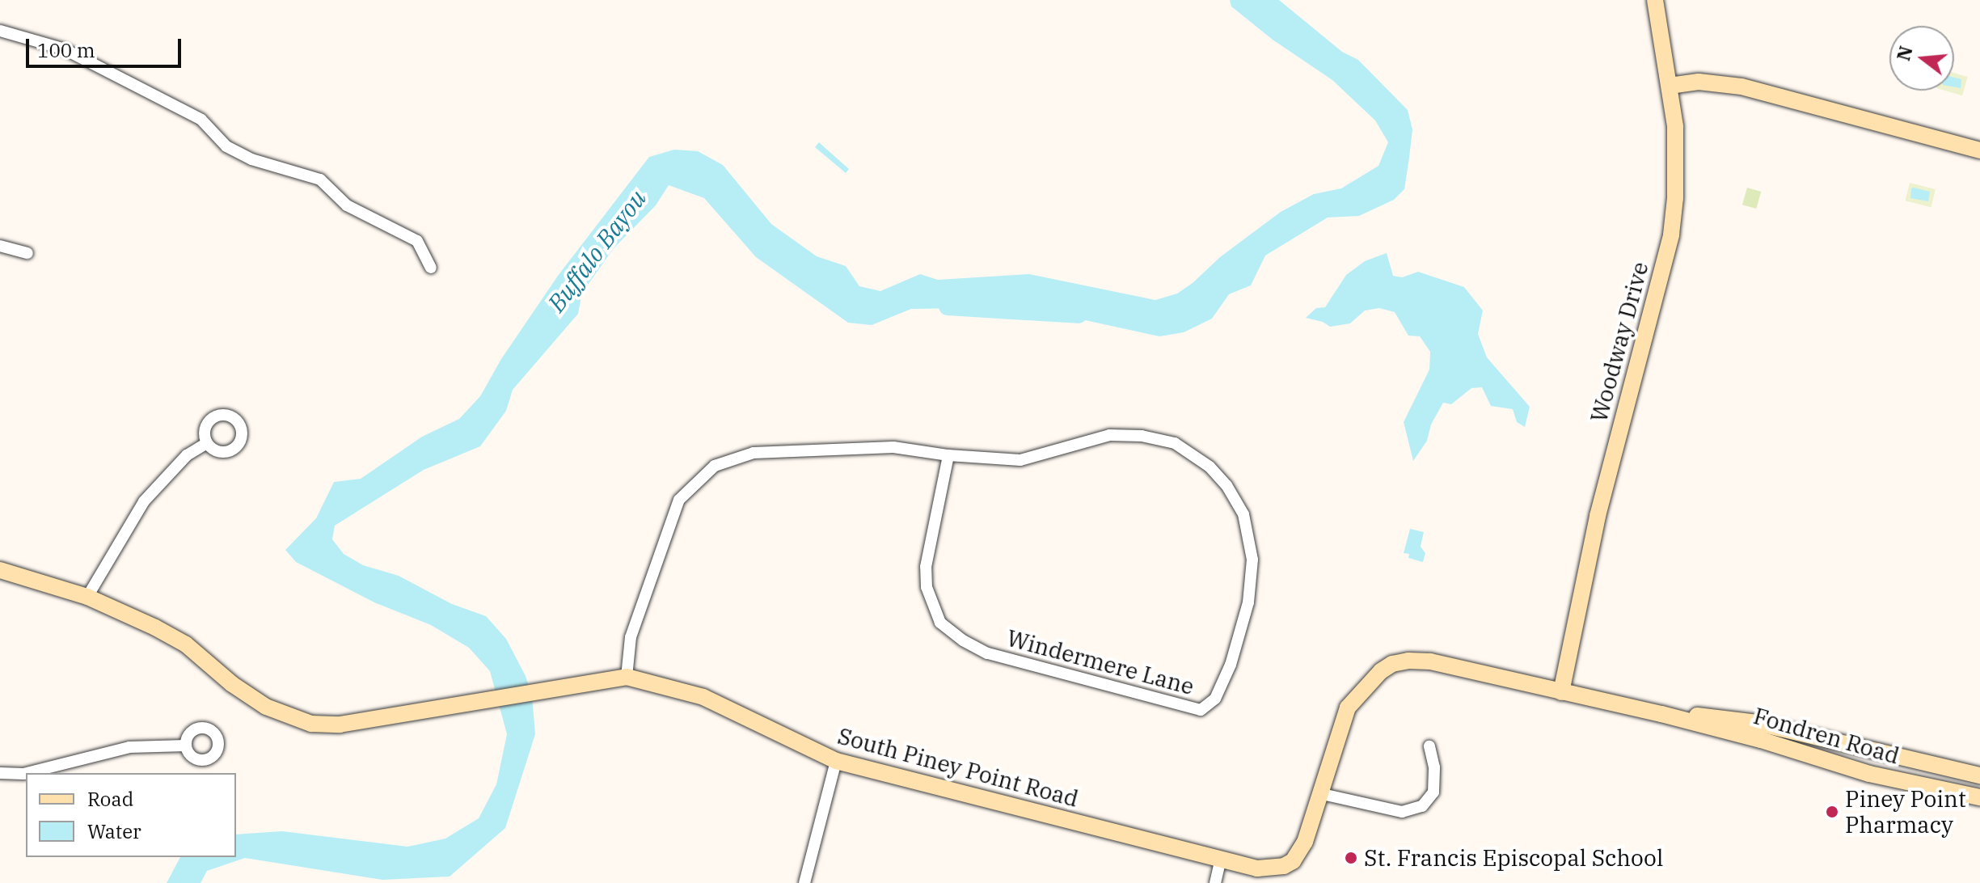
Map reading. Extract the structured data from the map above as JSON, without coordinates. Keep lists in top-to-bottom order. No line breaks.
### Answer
{"streets":{"street":["Woodway Drive","Windermere Lane","Fondren Road","South Piney Point Road"]},"crossings":[["Woodway Drive","Fondren Road"],["Windermere Lane","South Piney Point Road"],["Fondren Road","South Piney Point Road"]],"water":["Buffalo Bayou"],"places":["Piney Point Pharmacy","St. Francis Episcopal School"],"legend":["Road","Water"],"scale_bar":"100 m","north":"left"}
